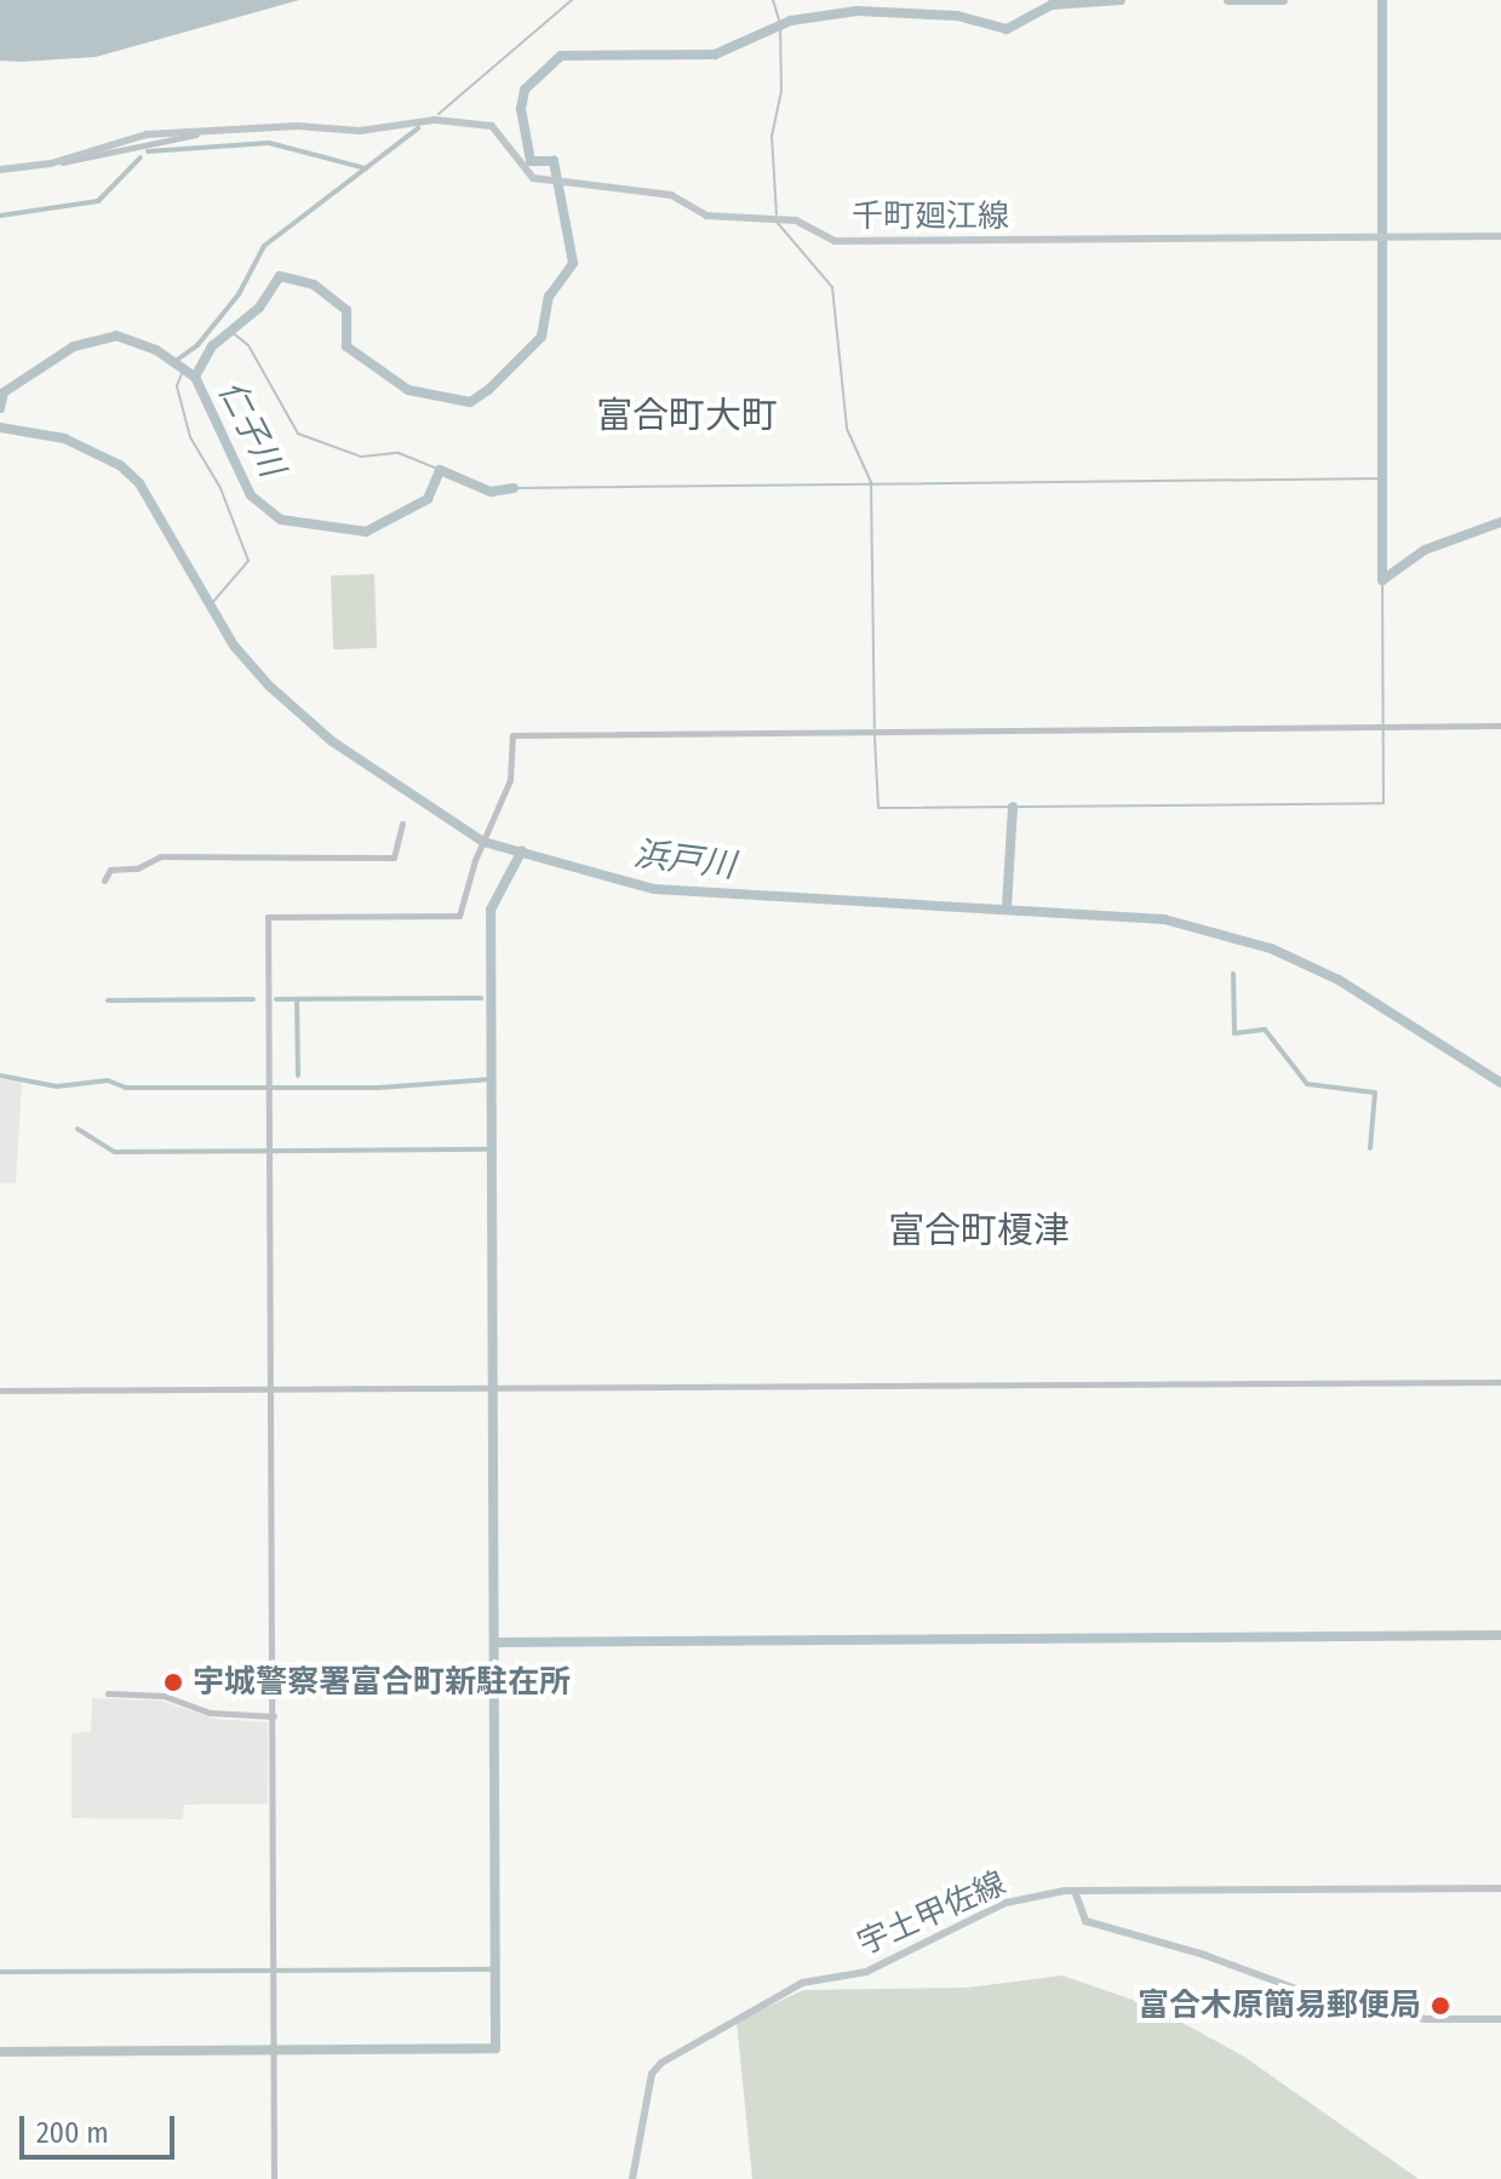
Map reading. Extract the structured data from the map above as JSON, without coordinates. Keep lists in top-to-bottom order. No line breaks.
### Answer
{"streets":{"main road":["千町廻江線","宇土甲佐線"]},"districts":["富合町大町","富合町榎津"],"water":["仁子川","浜戸川"],"places":["宇城警察署富合町新駐在所","富合木原簡易郵便局"],"scale_bar":"200 m"}
